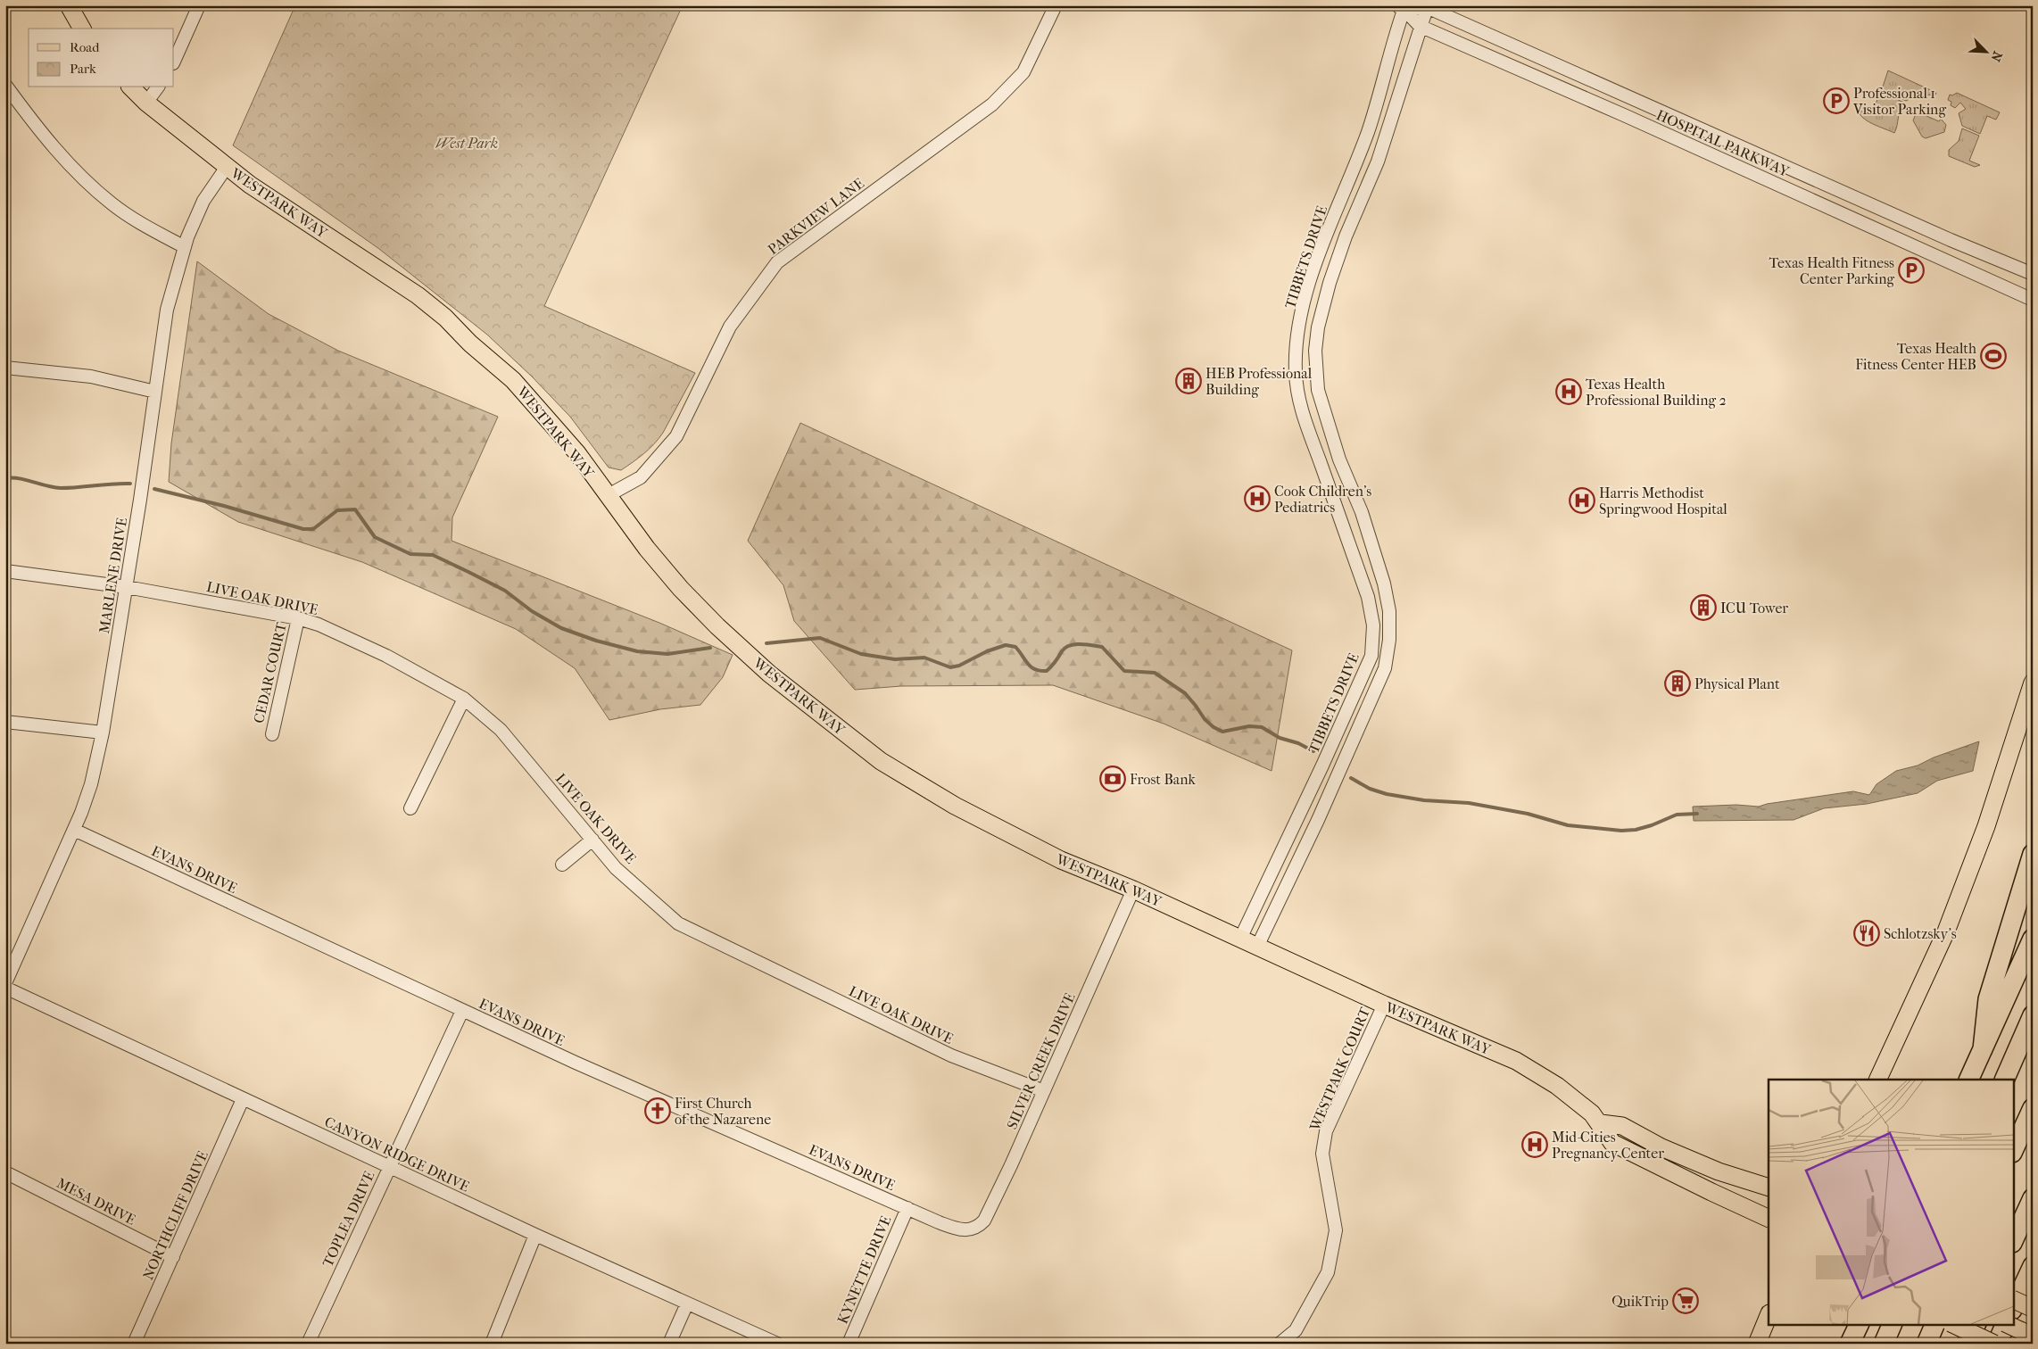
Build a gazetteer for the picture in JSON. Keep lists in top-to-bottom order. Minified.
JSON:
{"streets":{"main road":["WESTPARK WAY"],"street":["HOSPITAL PARKWAY","PARKVIEW LANE","TIBBETS DRIVE","MARLENE DRIVE","LIVE OAK DRIVE","CEDAR COURT","EVANS DRIVE","SILVER CREEK DRIVE","WESTPARK COURT","CANYON RIDGE DRIVE","MESA DRIVE","NORTHCLIFF DRIVE","TOPLEA DRIVE","KYNETTE DRIVE"]},"crossings":[["HOSPITAL PARKWAY","TIBBETS DRIVE"],["WESTPARK WAY","PARKVIEW LANE"],["WESTPARK WAY","TIBBETS DRIVE"],["WESTPARK WAY","MARLENE DRIVE"],["WESTPARK WAY","SILVER CREEK DRIVE"],["WESTPARK WAY","WESTPARK COURT"],["MARLENE DRIVE","LIVE OAK DRIVE"],["MARLENE DRIVE","EVANS DRIVE"],["LIVE OAK DRIVE","CEDAR COURT"],["LIVE OAK DRIVE","SILVER CREEK DRIVE"],["EVANS DRIVE","SILVER CREEK DRIVE"],["EVANS DRIVE","TOPLEA DRIVE"],["EVANS DRIVE","KYNETTE DRIVE"],["CANYON RIDGE DRIVE","NORTHCLIFF DRIVE"],["CANYON RIDGE DRIVE","TOPLEA DRIVE"],["MESA DRIVE","NORTHCLIFF DRIVE"]],"parks":["West Park"],"places":{"parking":["Professional 1 Visitor Parking","Texas Health Fitness Center Parking"],"sports":["Texas Health Fitness Center HEB"],"building":["HEB Professional Building","ICU Tower","Physical Plant"],"hospital":["Texas Health Professional Building 2","Cook Children's Pediatrics","Harris Methodist Springwood Hospital","Mid-Cities Pregnancy Center"],"bank":["Frost Bank"],"restaurant":["Schlotzsky's"],"church":["First Church of the Nazarene"],"supermarket":["QuikTrip"]},"legend":["Road","Park"],"north":"bottom right"}
